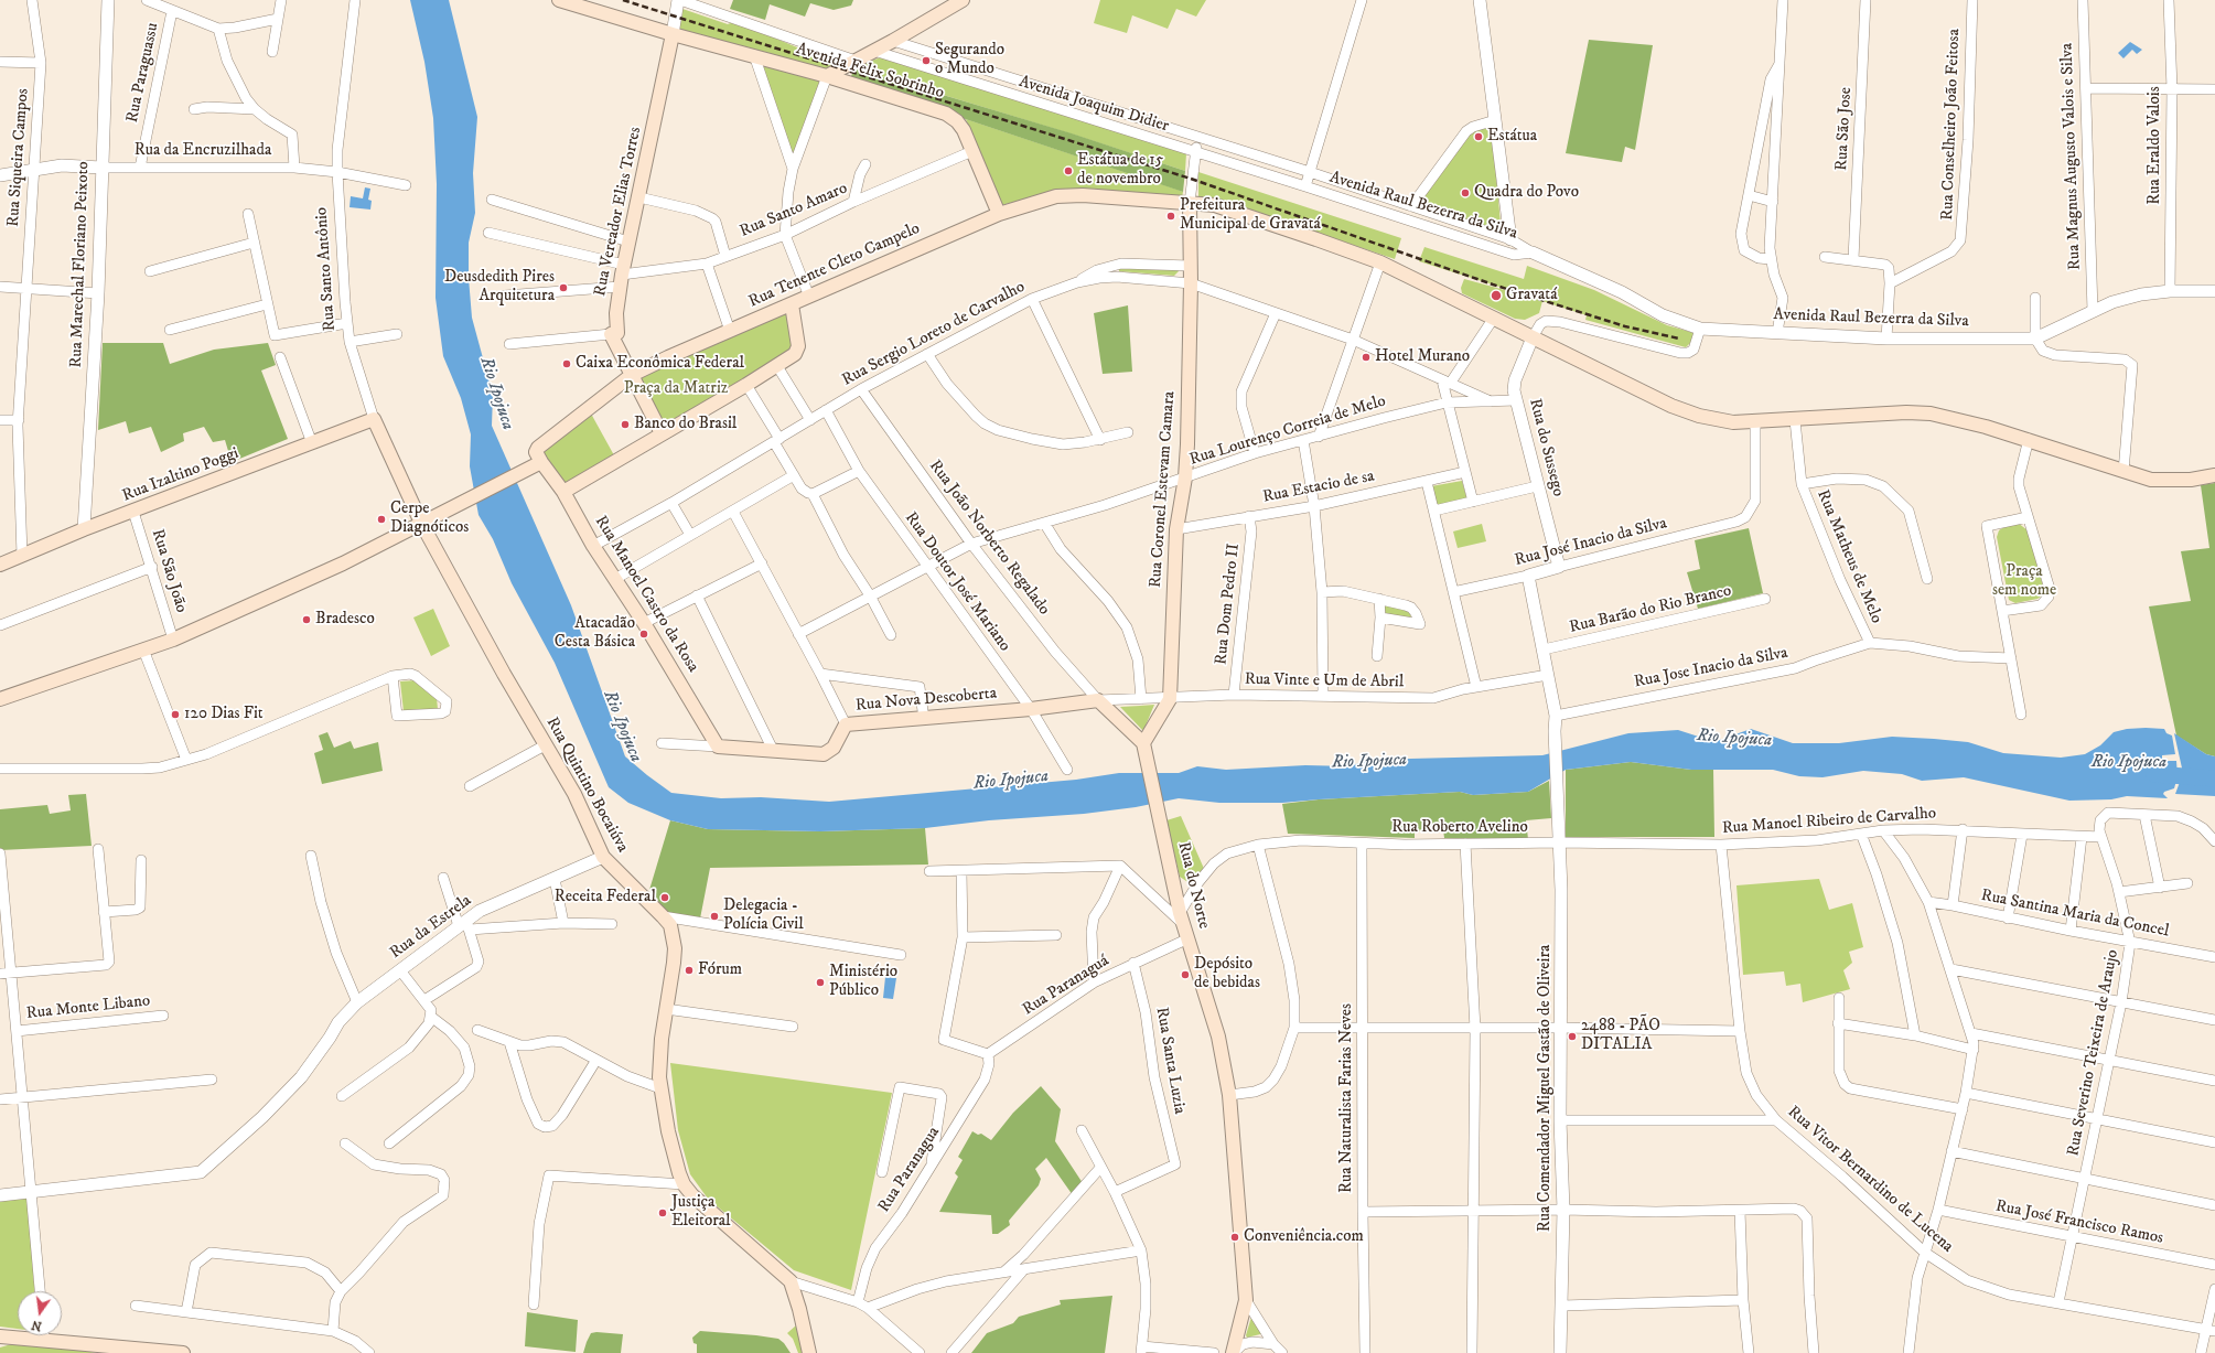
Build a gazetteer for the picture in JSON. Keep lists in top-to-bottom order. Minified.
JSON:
{"streets":{"main road":["Avenida Felix Sobrinho","Rua Vereador Elias Torres","Rua Tenente Cleto Campelo","Rua Santo Antônio","Rua Izaltino Poggi","Rua Coronel Estevam Camara","Rua Manoel Castro da Rosa","Rua Nova Descoberta","Rua Quintino Bocaiúva","Rua do Norte"],"street":["Rua Paraguassu","Avenida Joaquim Didier","Rua Conselheiro João Feitosa","Rua São Jose","Rua Eraldo Valois","Rua da Encruzilhada","Rua Magnus Augusto Valois e Silva","Rua Siqueira Campos","Avenida Raul Bezerra da Silva","Rua Santo Amaro","Rua Marechal Floriano Peixoto","Rua Sergio Loreto de Carvalho","Rua Lourenço Correia de Melo","Rua do Sussego","Rua Estacio de sa","Rua João Norberto Regalado","Rua José Inacio da Silva","Rua Matheus de Melo","Rua São João","Rua Doutor José Mariano","Rua Dom Pedro II","Rua Barão do Rio Branco","Rua Jose Inacio da Silva","Rua Vinte e Um de Abril","Rua Manoel Ribeiro de Carvalho","Rua Roberto Avelino","Rua Santina Maria da Concel","Rua da Estrela","Rua Paranaguá","Rua Monte Libano","Rua Severino Teixeira de Araujo","Rua Santa Luzia","Rua Comendador Miguel Gastão de Oliveira","Rua Naturalista Farias Neves","Rua Paranagua","Rua Vitor Bernardino de Lucena","Rua José Francisco Ramos"]},"crossings":[["Avenida Felix Sobrinho","Rua Santo Amaro"],["Avenida Felix Sobrinho","Rua Vereador Elias Torres"],["Avenida Felix Sobrinho","Rua Tenente Cleto Campelo"],["Rua Paraguassu","Rua da Encruzilhada"],["Avenida Joaquim Didier","Avenida Raul Bezerra da Silva"],["Rua Eraldo Valois","Avenida Raul Bezerra da Silva"],["Rua da Encruzilhada","Rua Siqueira Campos"],["Rua da Encruzilhada","Rua Marechal Floriano Peixoto"],["Rua da Encruzilhada","Rua Santo Antônio"],["Rua Magnus Augusto Valois e Silva","Avenida Raul Bezerra da Silva"],["Rua Siqueira Campos","Rua Izaltino Poggi"],["Rua Santo Amaro","Rua Vereador Elias Torres"],["Rua Marechal Floriano Peixoto","Rua Izaltino Poggi"],["Rua Tenente Cleto Campelo","Rua do Sussego"],["Rua Tenente Cleto Campelo","Rua Coronel Estevam Camara"],["Rua Tenente Cleto Campelo","Rua José Inacio da Silva"],["Rua Tenente Cleto Campelo","Rua Matheus de Melo"],["Rua Tenente Cleto Campelo","Rua Manoel Castro da Rosa"],["Rua Santo Antônio","Rua Izaltino Poggi"],["Rua Santo Antônio","Rua Quintino Bocaiúva"],["Rua Sergio Loreto de Carvalho","Rua Lourenço Correia de Melo"],["Rua Sergio Loreto de Carvalho","Rua Coronel Estevam Camara"],["Rua Sergio Loreto de Carvalho","Rua João Norberto Regalado"],["Rua Sergio Loreto de Carvalho","Rua Doutor José Mariano"],["Rua Sergio Loreto de Carvalho","Rua Manoel Castro da Rosa"],["Rua Lourenço Correia de Melo","Rua do Sussego"],["Rua Lourenço Correia de Melo","Rua Coronel Estevam Camara"],["Rua Lourenço Correia de Melo","Rua João Norberto Regalado"],["Rua Lourenço Correia de Melo","Rua Doutor José Mariano"],["Rua do Sussego","Rua José Inacio da Silva"],["Rua Izaltino Poggi","Rua São João"],["Rua Estacio de sa","Rua Coronel Estevam Camara"],["Rua Estacio de sa","Rua Dom Pedro II"],["Rua Coronel Estevam Camara","Rua Vinte e Um de Abril"],["Rua Coronel Estevam Camara","Rua do Norte"],["Rua João Norberto Regalado","Rua Vinte e Um de Abril"],["Rua João Norberto Regalado","Rua Nova Descoberta"],["Rua José Inacio da Silva","Rua Comendador Miguel Gastão de Oliveira"],["Rua Matheus de Melo","Rua Jose Inacio da Silva"],["Rua Doutor José Mariano","Rua Nova Descoberta"],["Rua Manoel Castro da Rosa","Rua Nova Descoberta"],["Rua Dom Pedro II","Rua Vinte e Um de Abril"],["Rua Barão do Rio Branco","Rua Comendador Miguel Gastão de Oliveira"],["Rua Jose Inacio da Silva","Rua Comendador Miguel Gastão de Oliveira"],["Rua Vinte e Um de Abril","Rua Nova Descoberta"],["Rua Vinte e Um de Abril","Rua Comendador Miguel Gastão de Oliveira"],["Rua Quintino Bocaiúva","Rua da Estrela"],["Rua Manoel Ribeiro de Carvalho","Rua Roberto Avelino"],["Rua Manoel Ribeiro de Carvalho","Rua Severino Teixeira de Araujo"],["Rua Manoel Ribeiro de Carvalho","Rua Comendador Miguel Gastão de Oliveira"],["Rua Manoel Ribeiro de Carvalho","Rua Vitor Bernardino de Lucena"],["Rua Roberto Avelino","Rua do Norte"],["Rua Roberto Avelino","Rua Comendador Miguel Gastão de Oliveira"],["Rua Roberto Avelino","Rua Naturalista Farias Neves"],["Rua do Norte","Rua Paranaguá"],["Rua Santina Maria da Concel","Rua Severino Teixeira de Araujo"],["Rua Paranaguá","Rua Santa Luzia"],["Rua Paranaguá","Rua Paranagua"],["Rua Severino Teixeira de Araujo","Rua Vitor Bernardino de Lucena"],["Rua Severino Teixeira de Araujo","Rua José Francisco Ramos"]],"water":["Rio Ipojuca"],"parks":["Praça da Matriz","Praça sem nome"],"places":["Segurando o Mundo","Estátua","Estátua de 15 de novembro","Quadra do Povo","Prefeitura Municipal de Gravatá","Deusdedith Pires Arquitetura","Gravatá","Hotel Murano","Caixa Econômica Federal","Banco do Brasil","Cerpe Diagnóticos","Bradesco","Atacadão Cesta Básica","120 Dias Fit","Receita Federal","Delegacia - Polícia Civil","Fórum","Depósito de bebidas","Ministério Público","2488 - PÃO DITALIA","Justiça Eleitoral","Conveniência.com"],"north":"bottom"}
